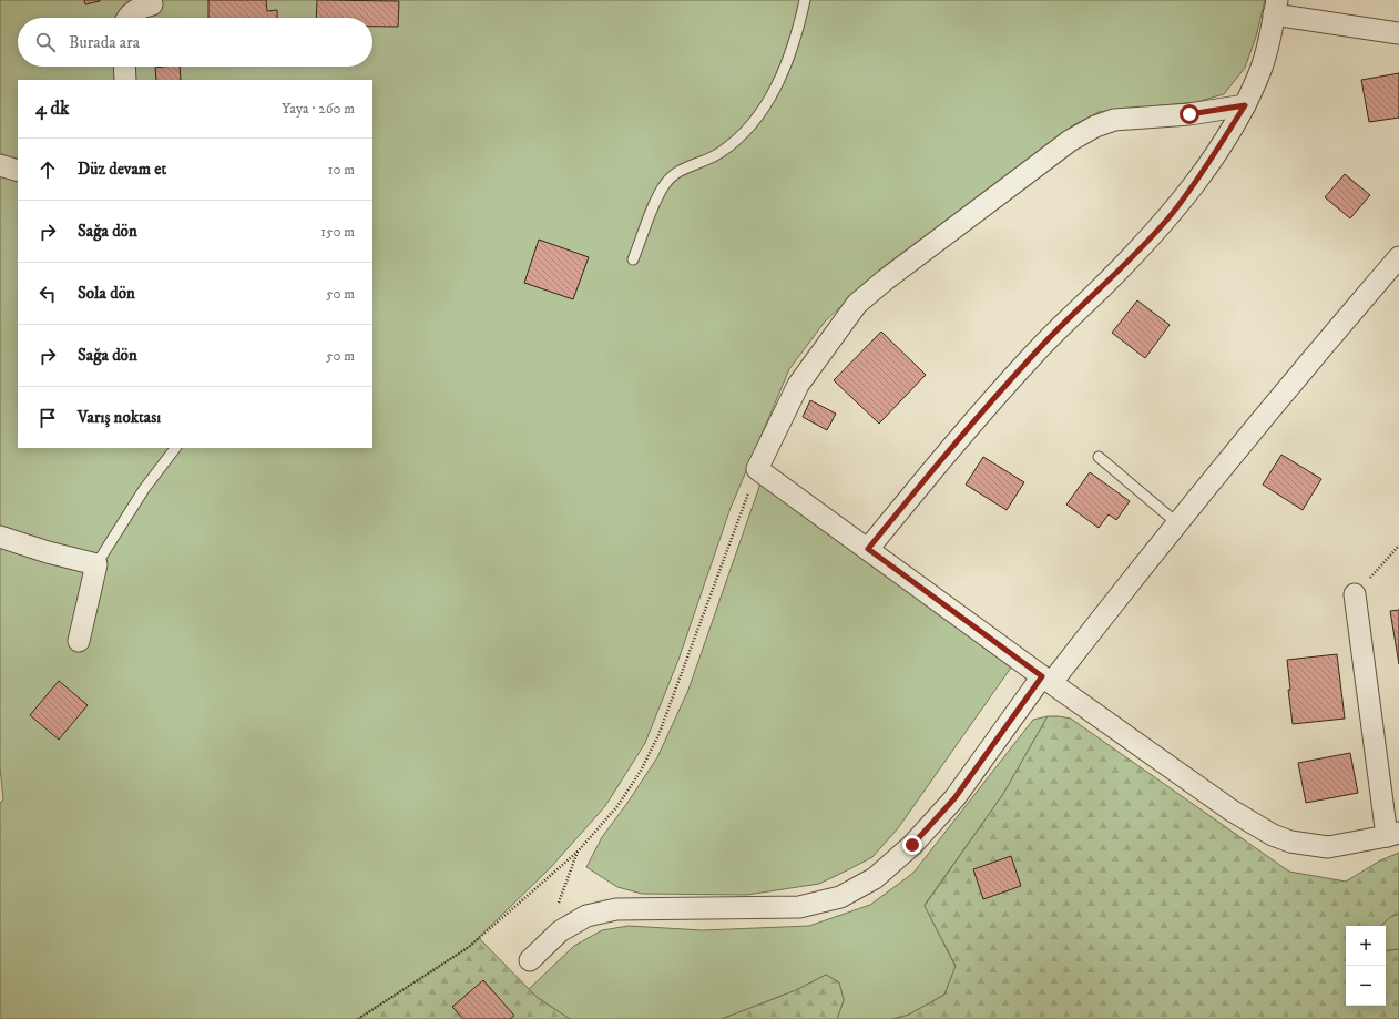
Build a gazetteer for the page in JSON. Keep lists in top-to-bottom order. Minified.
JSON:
{"page":{"search":"Burada ara","heading":["4 dk","Yaya · 260 m"],"list":[["Düz devam et","10 m"],["Sağa dön","150 m"],["Sola dön","50 m"],["Sağa dön","50 m"],"Varış noktası"],"map_buttons":["+","−"]}}
